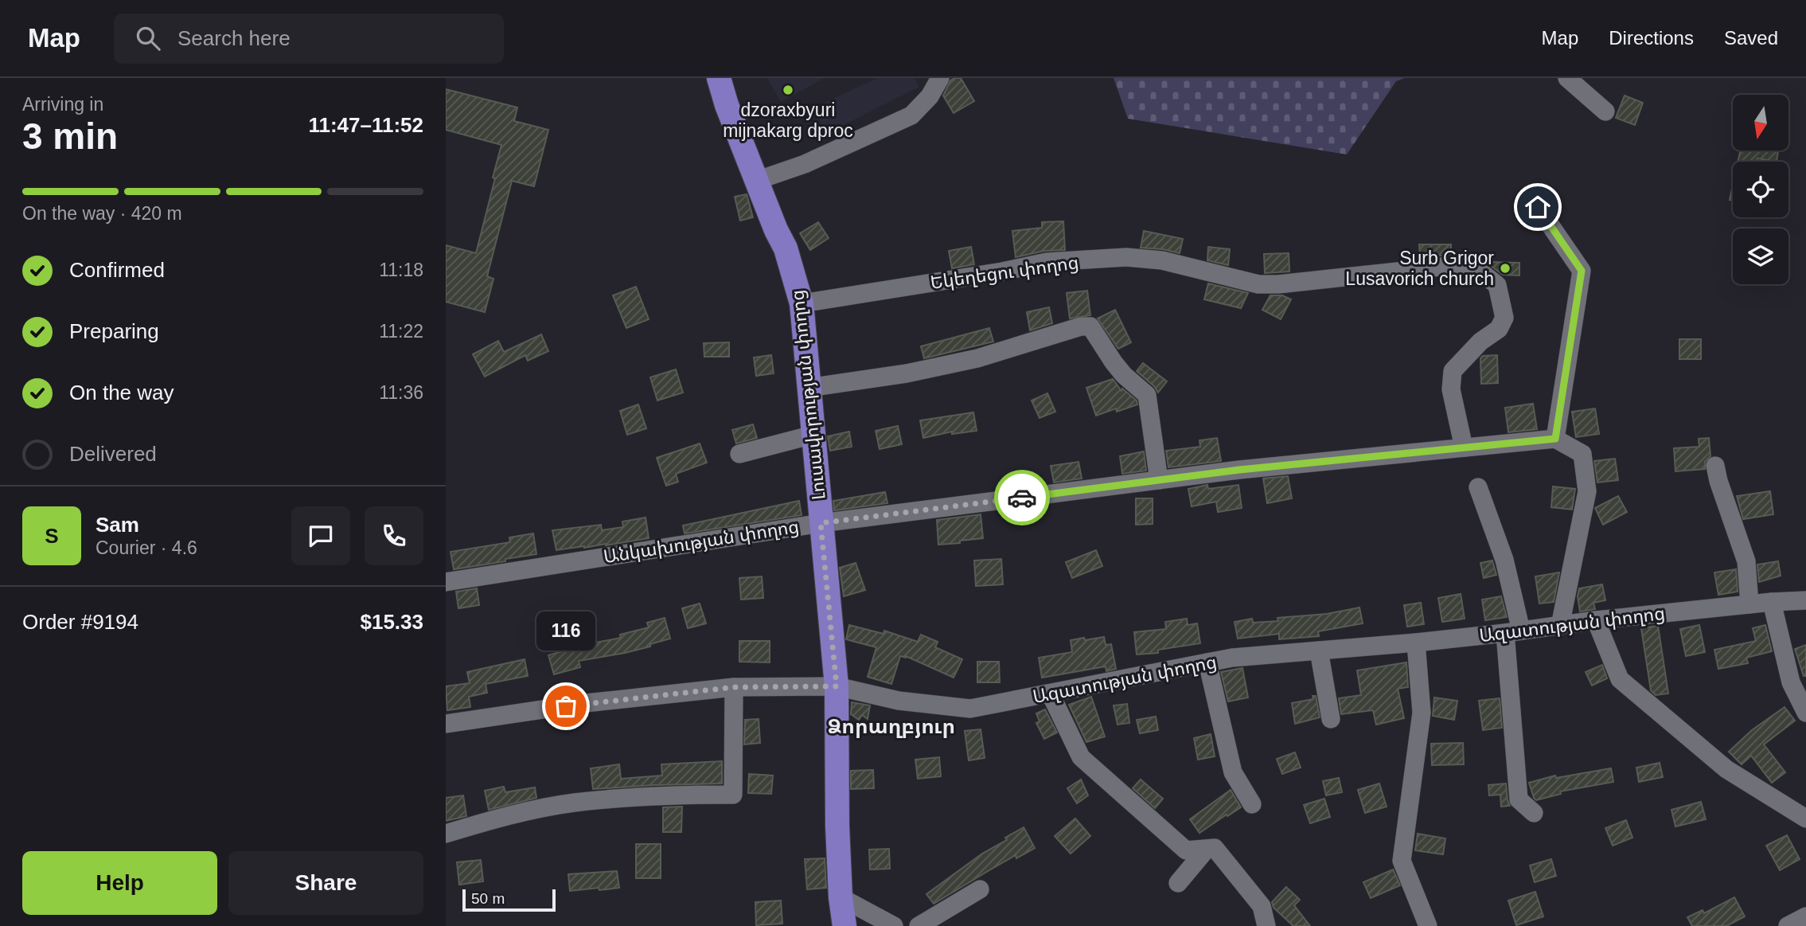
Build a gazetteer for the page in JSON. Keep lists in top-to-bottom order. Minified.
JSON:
{"streets":{"main road":["Լուսավորության փողոց"],"street":["Եկեղեցու փողոց","Անկախության փողոց","Ազատության փողոց"]},"crossings":[["Եկեղեցու փողոց","Լուսավորության փողոց"],["Եկեղեցու փողոց","Անկախության փողոց"],["Լուսավորության փողոց","Անկախության փողոց"],["Լուսավորության փողոց","Ազատության փողոց"]],"districts":["Ձորաղբյուր"],"places":["dzoraxbyuri mijnakarg dproc","Surb Grigor Lusavorich church","116"],"scale_bar":"50 m","north":"bottom","page":{"header":"Map","search":"Search here","nav":["Map","Directions","Saved"],"heading":["3 min","Arriving in","11:47–11:52"],"panel":["Sam","Courier · 4.6","Order #9194","$15.33"],"bar":"On the way · 420 m","list":[["Confirmed","11:18"],["Preparing","11:22"],["On the way","11:36"],"Delivered"],"round":"S","bubble":"116","buttons":["Help","Share"],"scale":"50 m"}}
